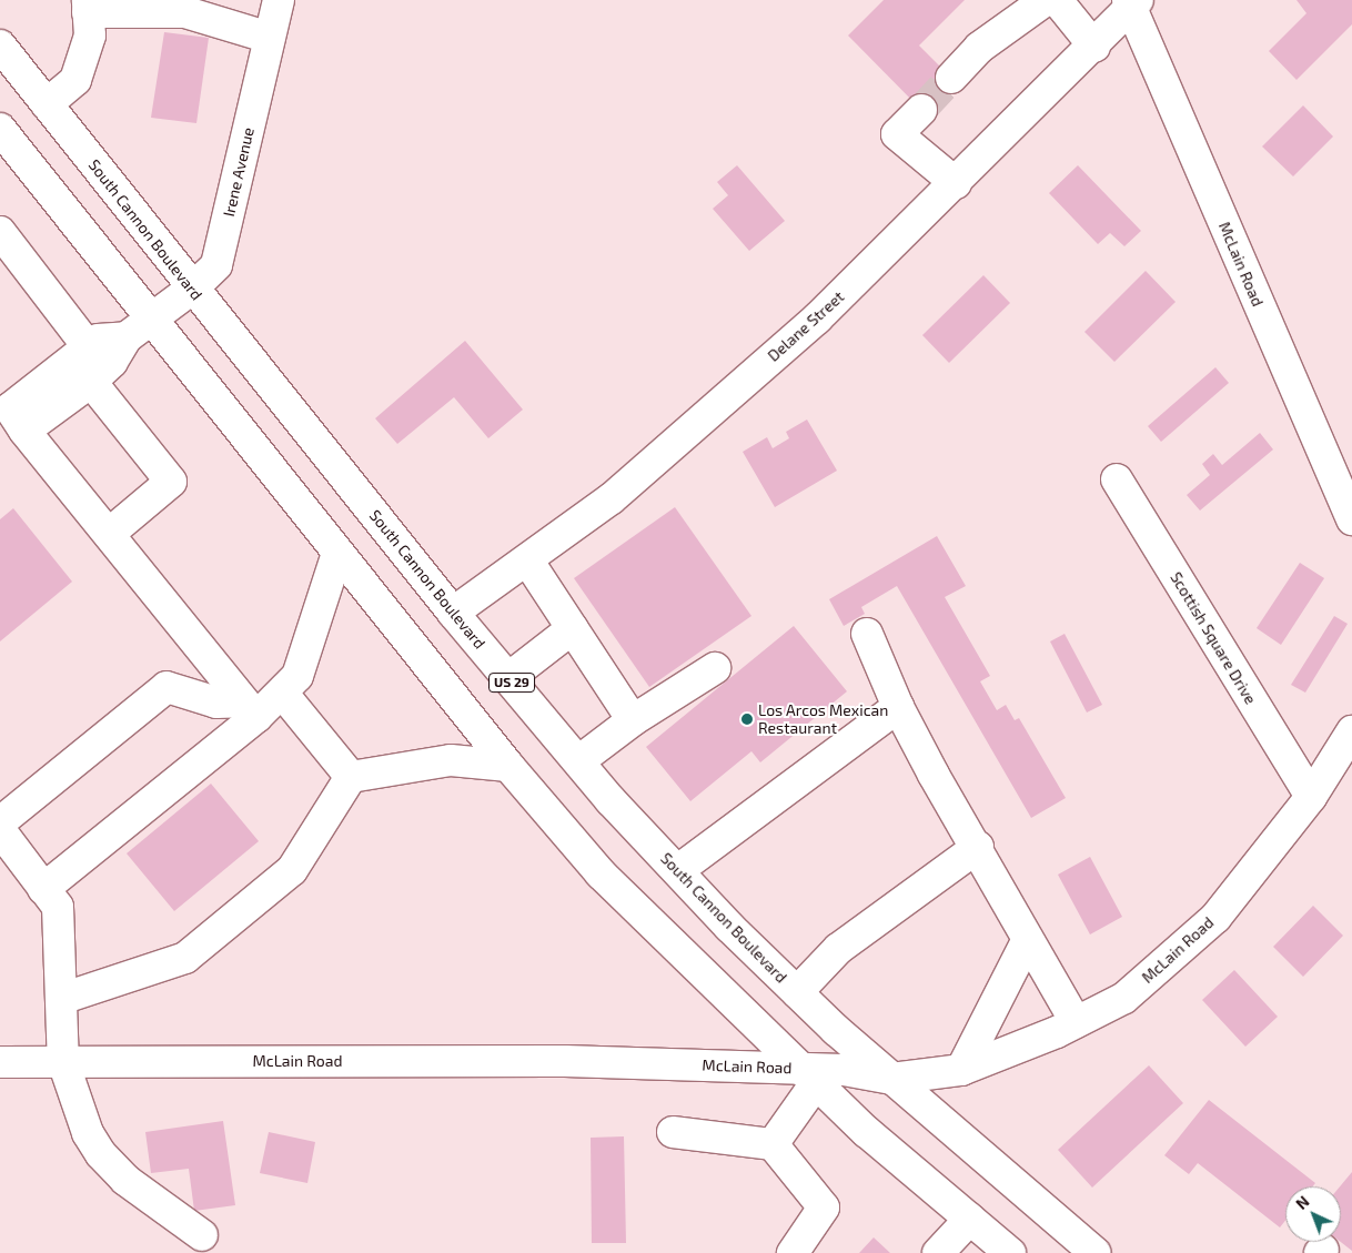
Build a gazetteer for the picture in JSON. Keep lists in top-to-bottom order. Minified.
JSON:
{"streets":{"street":["Irene Avenue","South Cannon Boulevard","McLain Road","Delane Street","Scottish Square Drive","US 29"]},"crossings":[["Irene Avenue","South Cannon Boulevard"],["South Cannon Boulevard","McLain Road"],["South Cannon Boulevard","Delane Street"],["McLain Road","Delane Street"],["McLain Road","Scottish Square Drive"]],"places":["Los Arcos Mexican Restaurant"],"north":"top left"}
